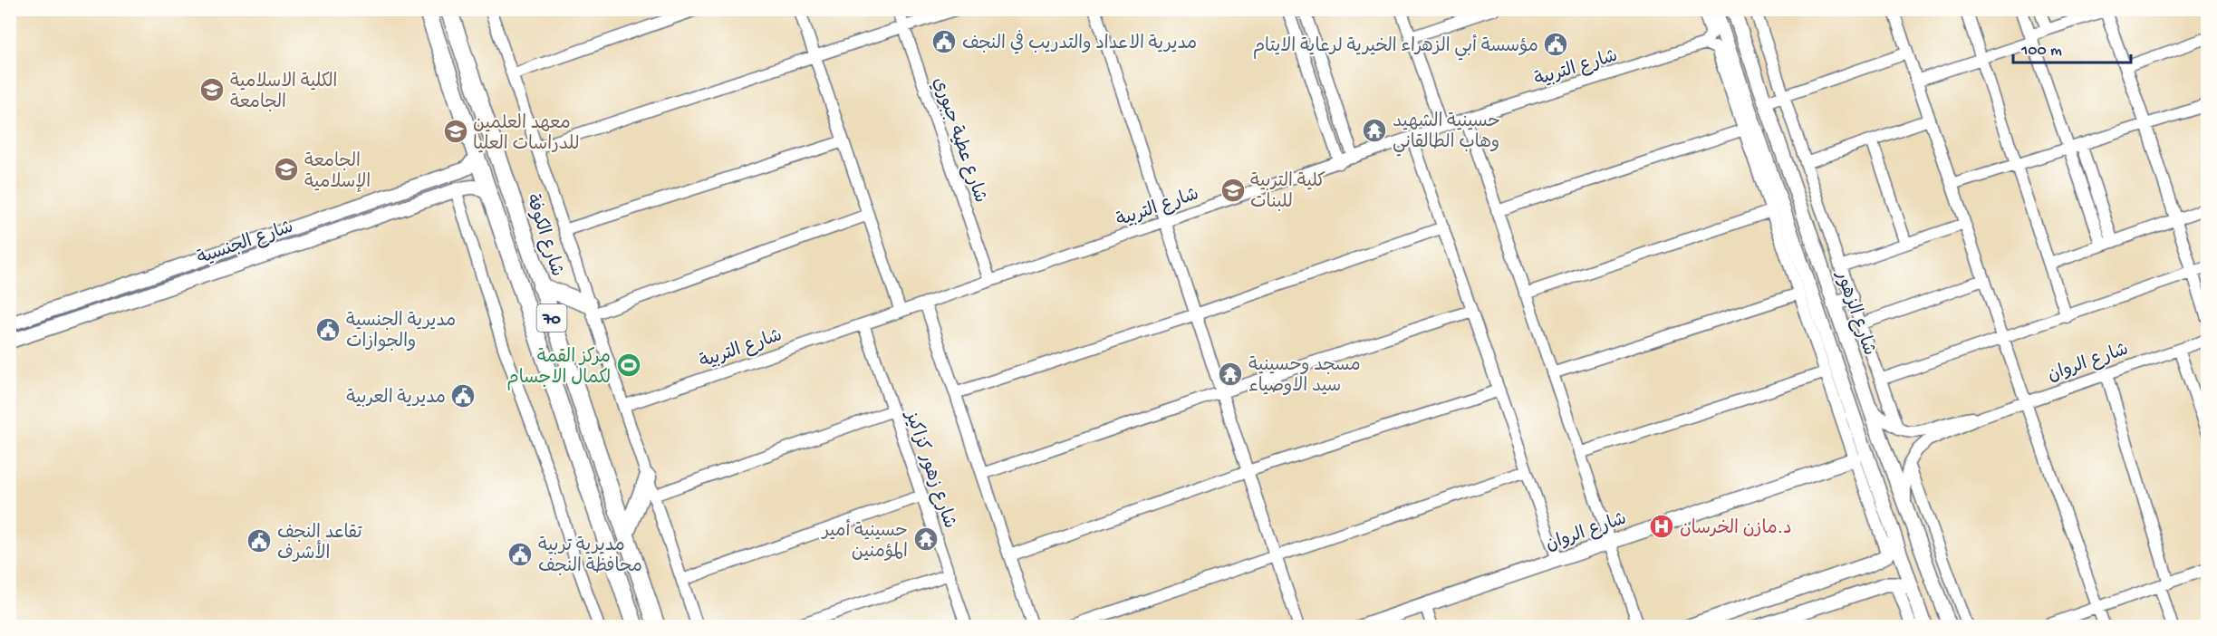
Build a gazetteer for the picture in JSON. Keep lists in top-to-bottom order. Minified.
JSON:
{"streets":{"highway":["شارع الكوفة","70"],"main road":["شارع الجنسية","شارع الزهور","شارع الروان"],"street":["شارع التربية","شارع عطية جبوري","شارع زهور كزاكيز"]},"crossings":[["شارع التربية","شارع عطية جبوري"],["شارع التربية","شارع زهور كزاكيز"],["شارع الجنسية","70"]],"places":{"public building":["مديرية الاعداد والتدريب في النجف","مؤسسة أبي الزهراء الخيرية لرعاية الايتام","مديرية الجنسية والجوازات","مديرية العربية","تقاعد النجف الأشرف","مديرية تربية محافظة النجف"],"school or university":["الكلية الاسلامية الجامعة","معهد العلمين للدراسات العليا","الجامعة الإسلامية","كلية التربية للبنات"],"temple":["حسينية الشهيد وهاب الطالقاني","مسجد وحسينية سيد الاوصياء","حسينية أمير المؤمنين"],"sports":["مركز القمة لكمال الاجسام"],"hospital":["د.مازن الخرسان"]},"scale_bar":"100 m"}
